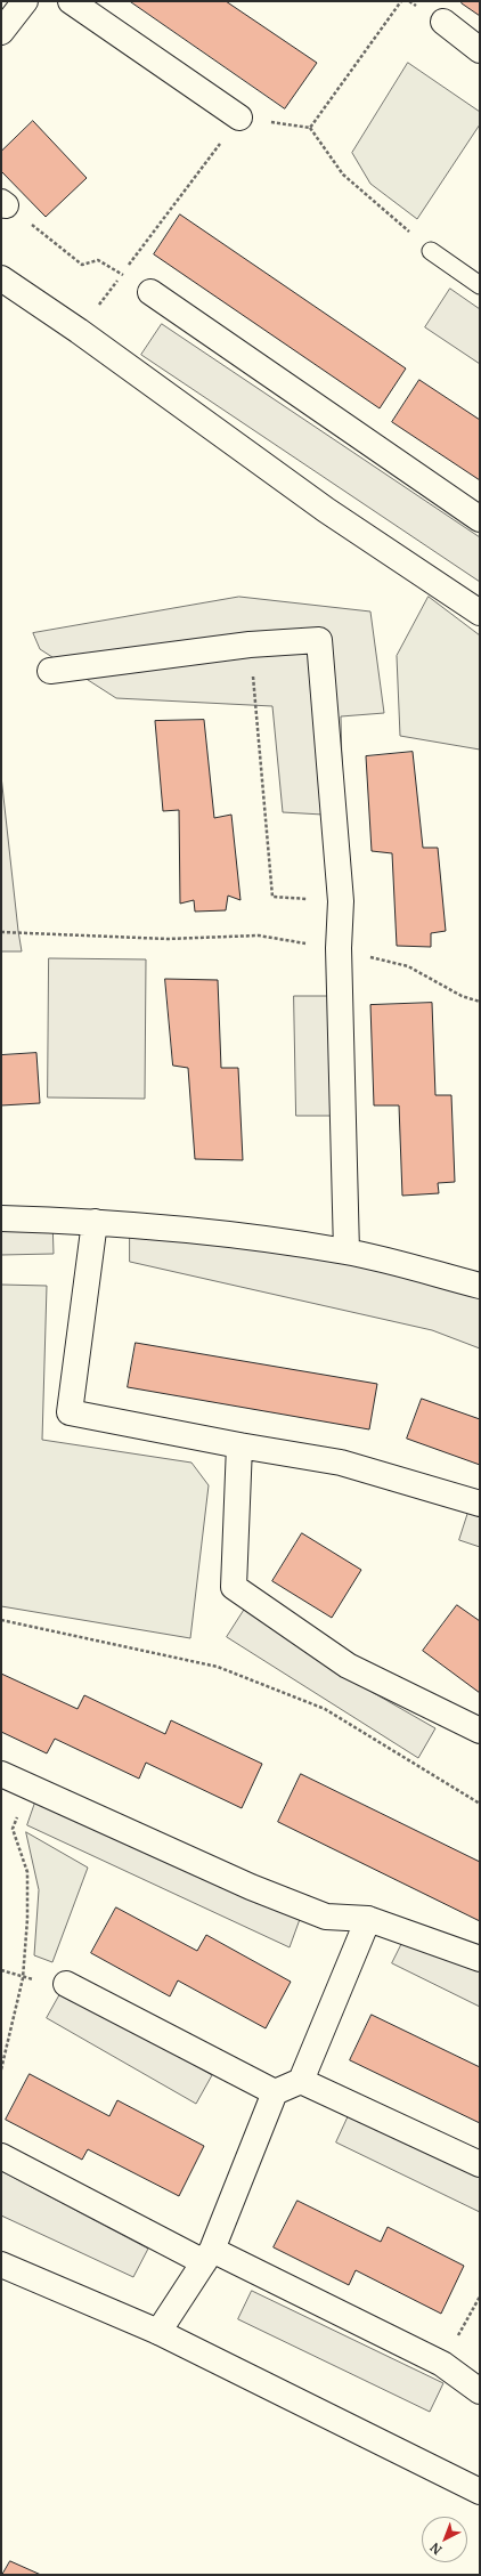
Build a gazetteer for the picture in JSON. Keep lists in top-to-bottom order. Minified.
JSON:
{"north":"bottom left"}
